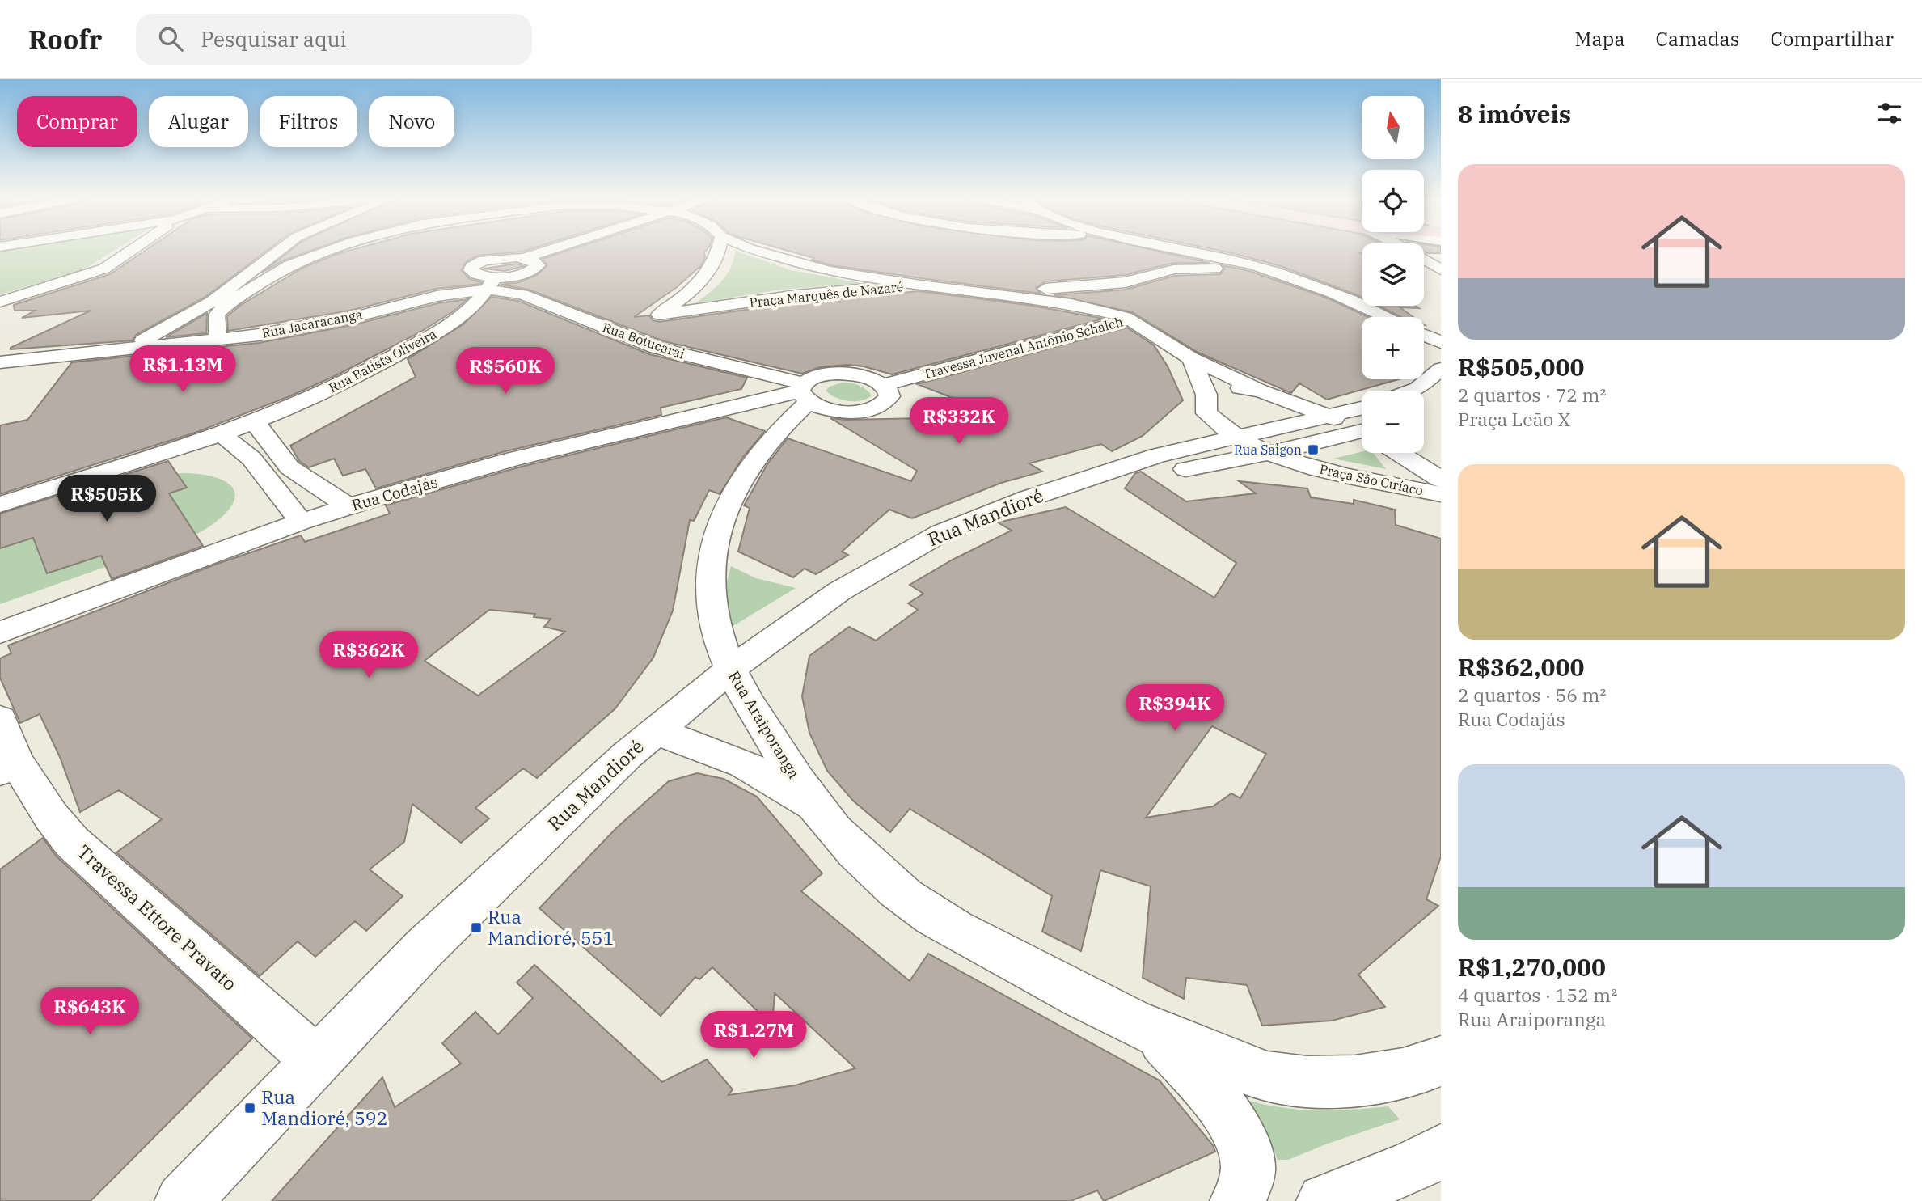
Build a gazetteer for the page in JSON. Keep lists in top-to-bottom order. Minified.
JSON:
{"streets":{"street":["Praça Marquês de Nazaré","Rua Jacaracanga","Rua Botucarai","Travessa Juvenal Antônio Schalch","Rua Batista Oliveira","Praça São Ciríaco","Rua Codajás","Rua Mandioré","Rua Araiporanga","Travessa Ettore Pravato"]},"crossings":[["Praça Marquês de Nazaré","Rua Botucarai"],["Rua Jacaracanga","Rua Botucarai"],["Rua Jacaracanga","Rua Batista Oliveira"],["Rua Botucarai","Travessa Juvenal Antônio Schalch"],["Rua Botucarai","Rua Batista Oliveira"],["Rua Botucarai","Rua Codajás"],["Rua Botucarai","Rua Araiporanga"],["Travessa Juvenal Antônio Schalch","Rua Codajás"],["Praça São Ciríaco","Rua Mandioré"],["Rua Codajás","Rua Araiporanga"],["Rua Mandioré","Rua Araiporanga"],["Rua Mandioré","Travessa Ettore Pravato"]],"places":{"transit":["Rua Saigon","Rua Mandioré, 551","Rua Mandioré, 592"]},"north":"top","page":{"header":"Roofr","search":"Pesquisar aqui","nav":["Mapa","Camadas","Compartilhar"],"heading":"8 imóveis","map_buttons":["+","−"],"chip":["Comprar","Alugar","Filtros","Novo"],"list":[{"name":"R$505,000","note":"2 quartos · 72 m² · Praça Leão X"},{"name":"R$362,000","note":"2 quartos · 56 m² · Rua Codajás"},{"name":"R$1,270,000","note":"4 quartos · 152 m² · Rua Araiporanga"}],"price":["R$1.13M","R$560K","R$332K","R$505K","R$362K","R$394K","R$643K","R$1.27M"]}}
